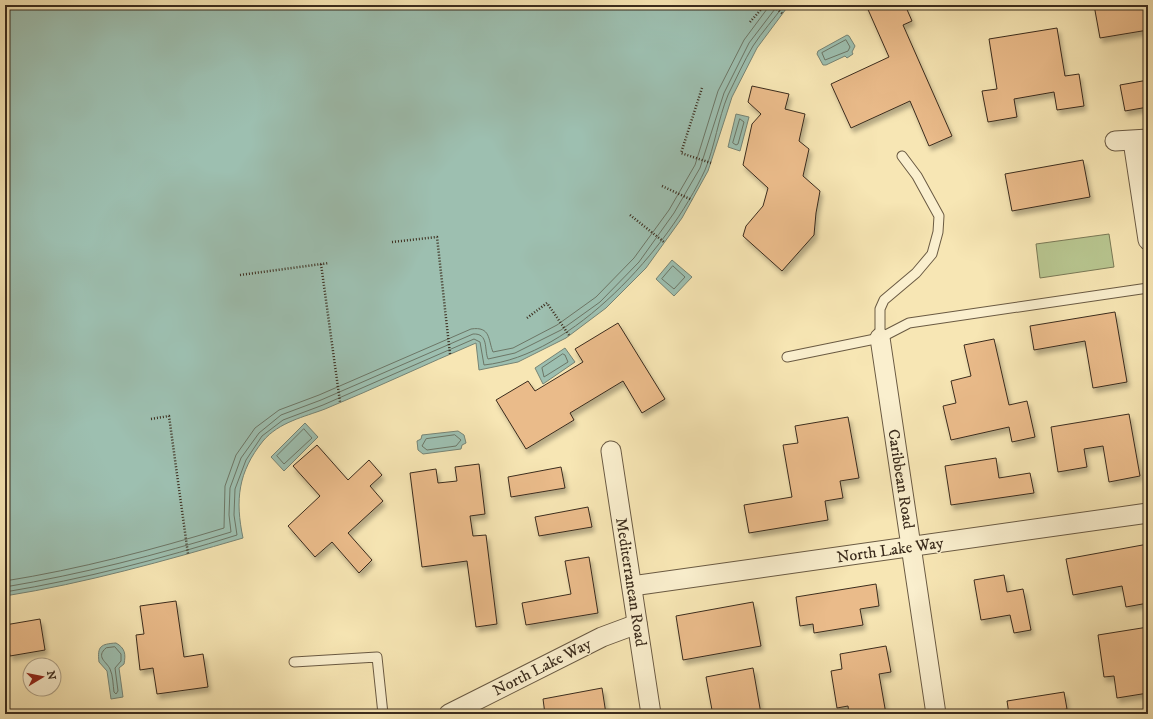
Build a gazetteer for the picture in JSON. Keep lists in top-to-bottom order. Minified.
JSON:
{"streets":{"street":["Caribbean Road","North Lake Way","Mediterranean Road"]},"crossings":[["Caribbean Road","North Lake Way"],["North Lake Way","Mediterranean Road"]],"north":"right"}
